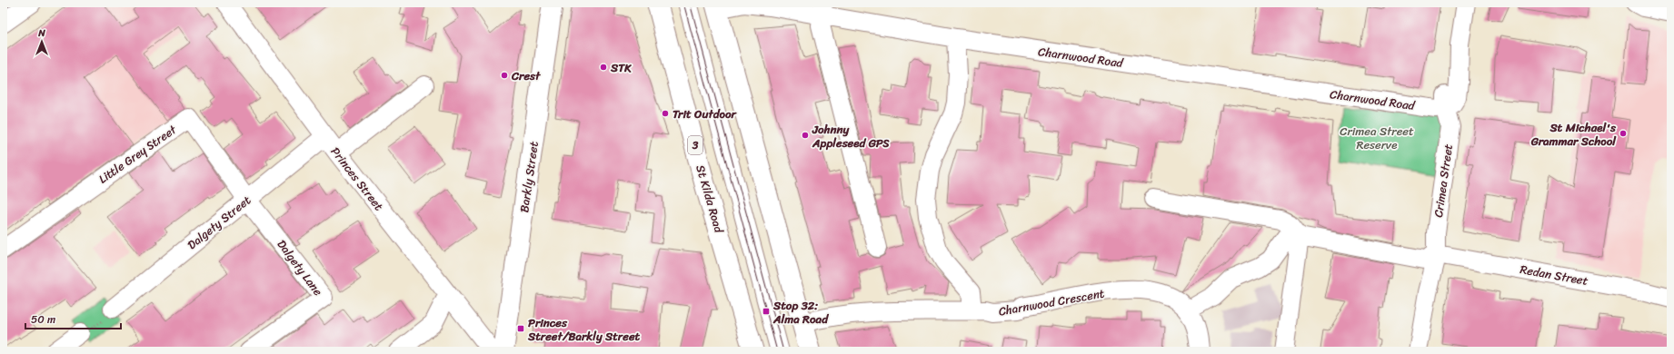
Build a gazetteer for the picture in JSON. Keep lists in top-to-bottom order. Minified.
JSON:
{"streets":{"main road":["3","Barkly Street","St Kilda Road"],"street":["Charnwood Road","Little Grey Street","Princes Street","Crimea Street","Dalgety Street","Dalgety Lane","Redan Street","Charnwood Crescent"]},"crossings":[["Charnwood Road","Crimea Street"],["Little Grey Street","Dalgety Street"],["Little Grey Street","Dalgety Lane"],["Princes Street","Dalgety Street"],["Crimea Street","Redan Street"],["Dalgety Street","Dalgety Lane"]],"parks":["Crimea Street Reserve"],"places":{"other":["STK","Crest","Trit Outdoor","St Michael's Grammar School","Johnny Appleseed GPS"],"transit":["Stop 32: Alma Road","Princes Street/Barkly Street"]},"scale_bar":"50 m","north":"top"}
